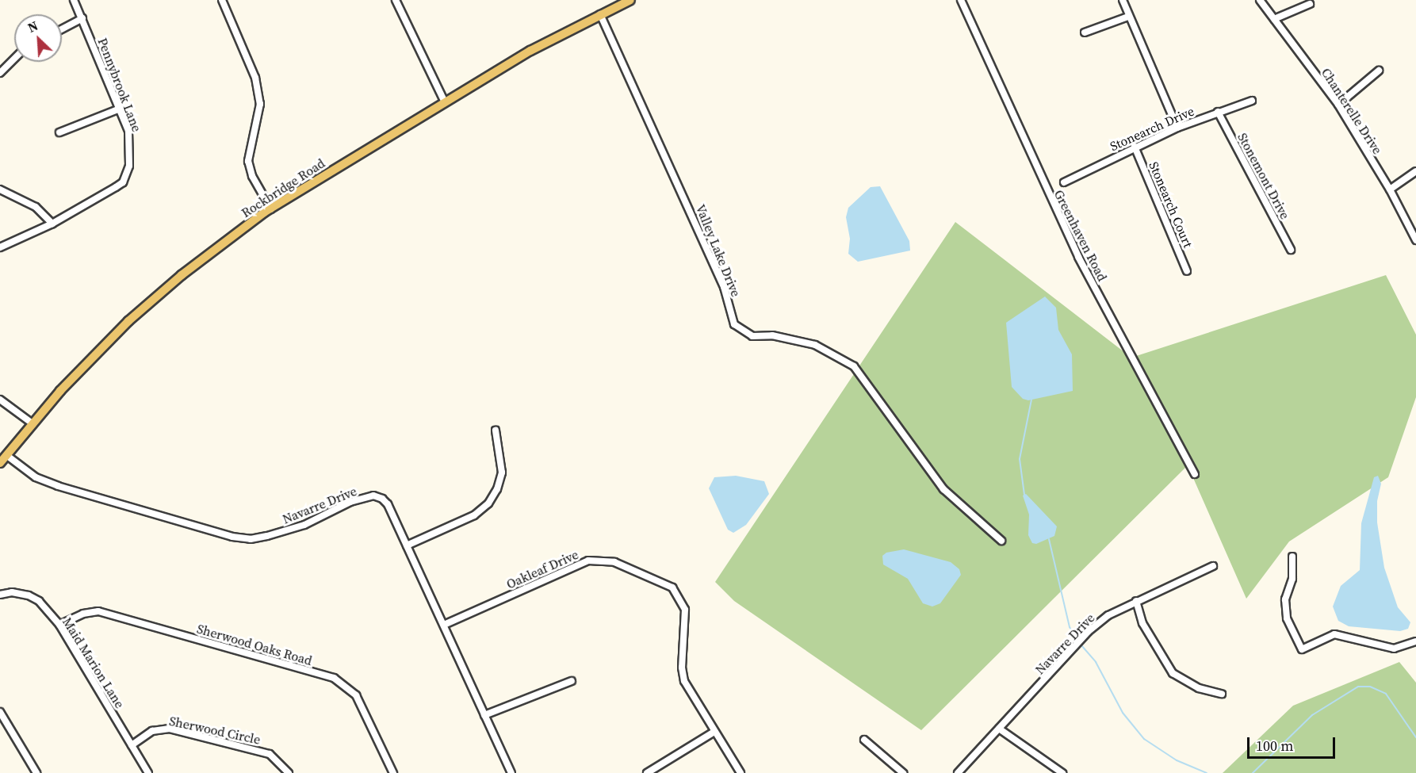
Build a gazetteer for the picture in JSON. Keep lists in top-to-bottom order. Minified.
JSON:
{"streets":{"main road":["Rockbridge Road"],"street":["Pennybrook Lane","Chanterelle Drive","Stonearch Drive","Stonemont Drive","Stonearch Court","Greenhaven Road","Valley Lake Drive","Navarre Drive","Oakleaf Drive","Sherwood Oaks Road","Maid Marion Lane","Sherwood Circle"]},"crossings":[["Stonearch Drive","Stonemont Drive"],["Stonearch Drive","Stonearch Court"],["Rockbridge Road","Valley Lake Drive"],["Rockbridge Road","Navarre Drive"],["Navarre Drive","Oakleaf Drive"],["Sherwood Oaks Road","Maid Marion Lane"],["Maid Marion Lane","Sherwood Circle"]],"scale_bar":"100 m","north":"top left"}
